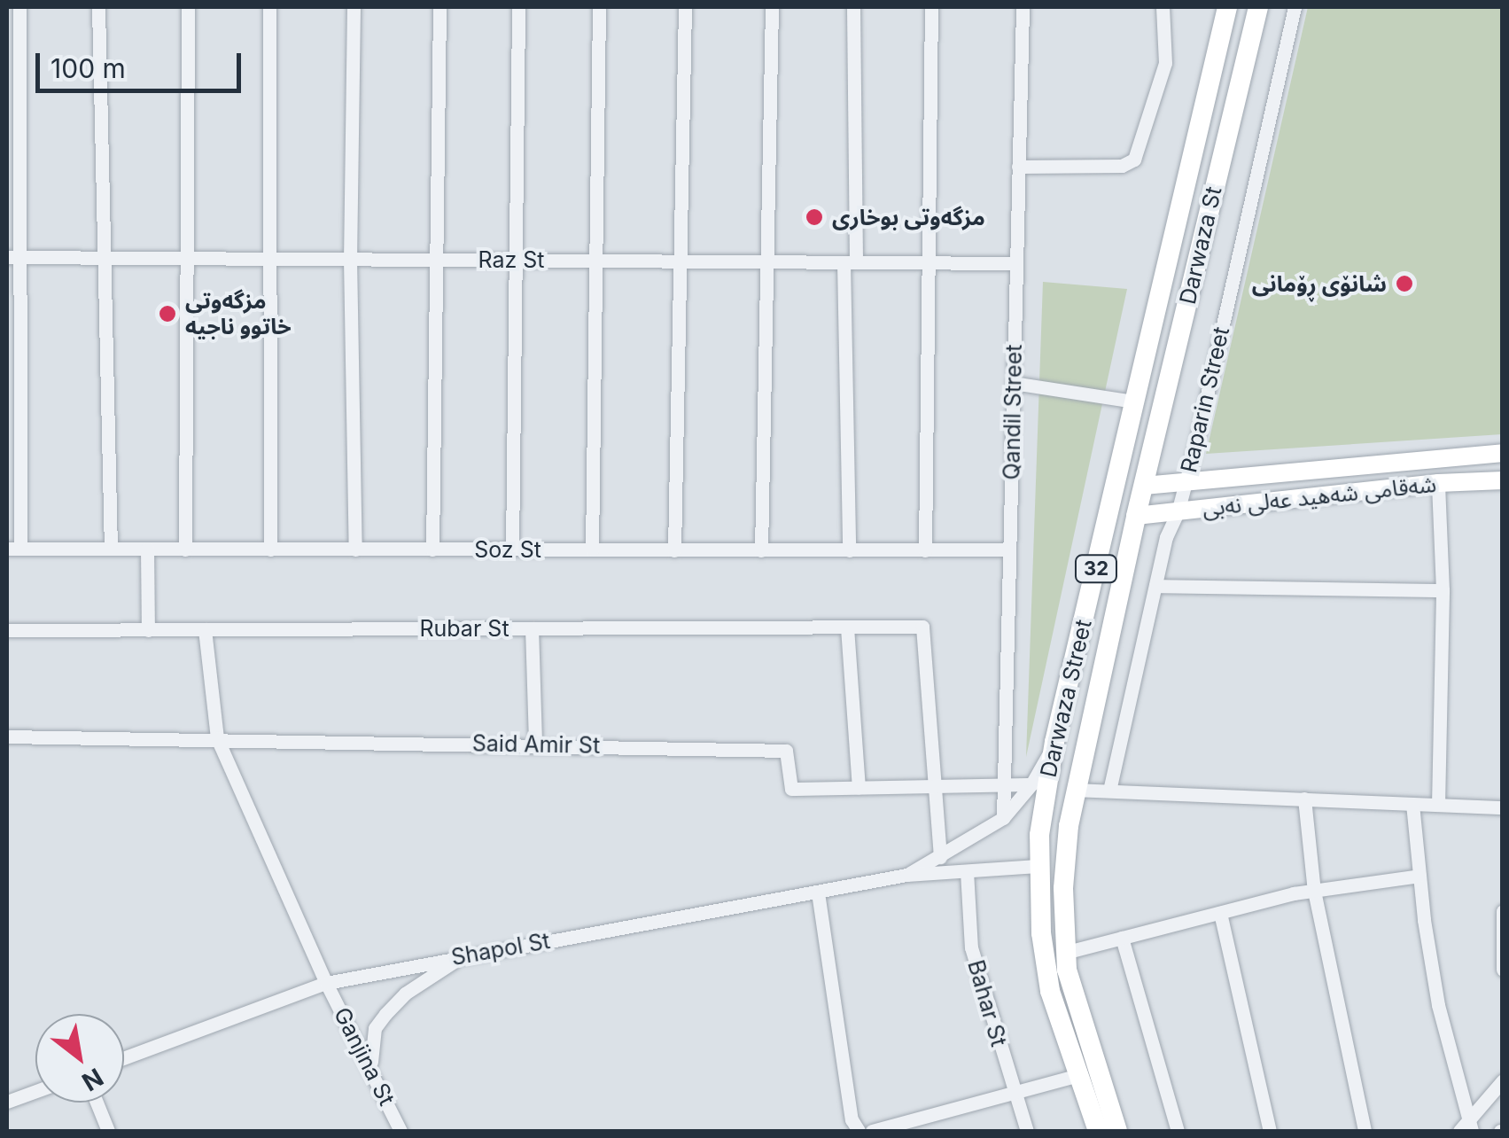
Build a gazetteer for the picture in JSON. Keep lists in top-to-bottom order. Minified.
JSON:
{"streets":{"highway":["Darwaza St","32","Darwaza Street"],"main road":["شەقامی شەهید عەلی نەبی"],"street":["Raz St","Raparin Street","Qandil Street","Soz St","Rubar St","Said Amir St","Shapol St","Bahar St","Ganjina St"]},"crossings":[["Darwaza St","شەقامی شەهید عەلی نەبی"],["Darwaza St","32"],["Raz St","Qandil Street"],["Raparin Street","شەقامی شەهید عەلی نەبی"],["Qandil Street","Soz St"],["Qandil Street","Said Amir St"],["شەقامی شەهید عەلی نەبی","32"],["Rubar St","Said Amir St"],["Rubar St","Ganjina St"],["Said Amir St","Ganjina St"],["Shapol St","Ganjina St"]],"places":["مزگەوتی بوخاری","شانۆی ڕۆمانی","مزگەوتی خاتوو ناجیە"],"scale_bar":"100 m","north":"bottom right"}
